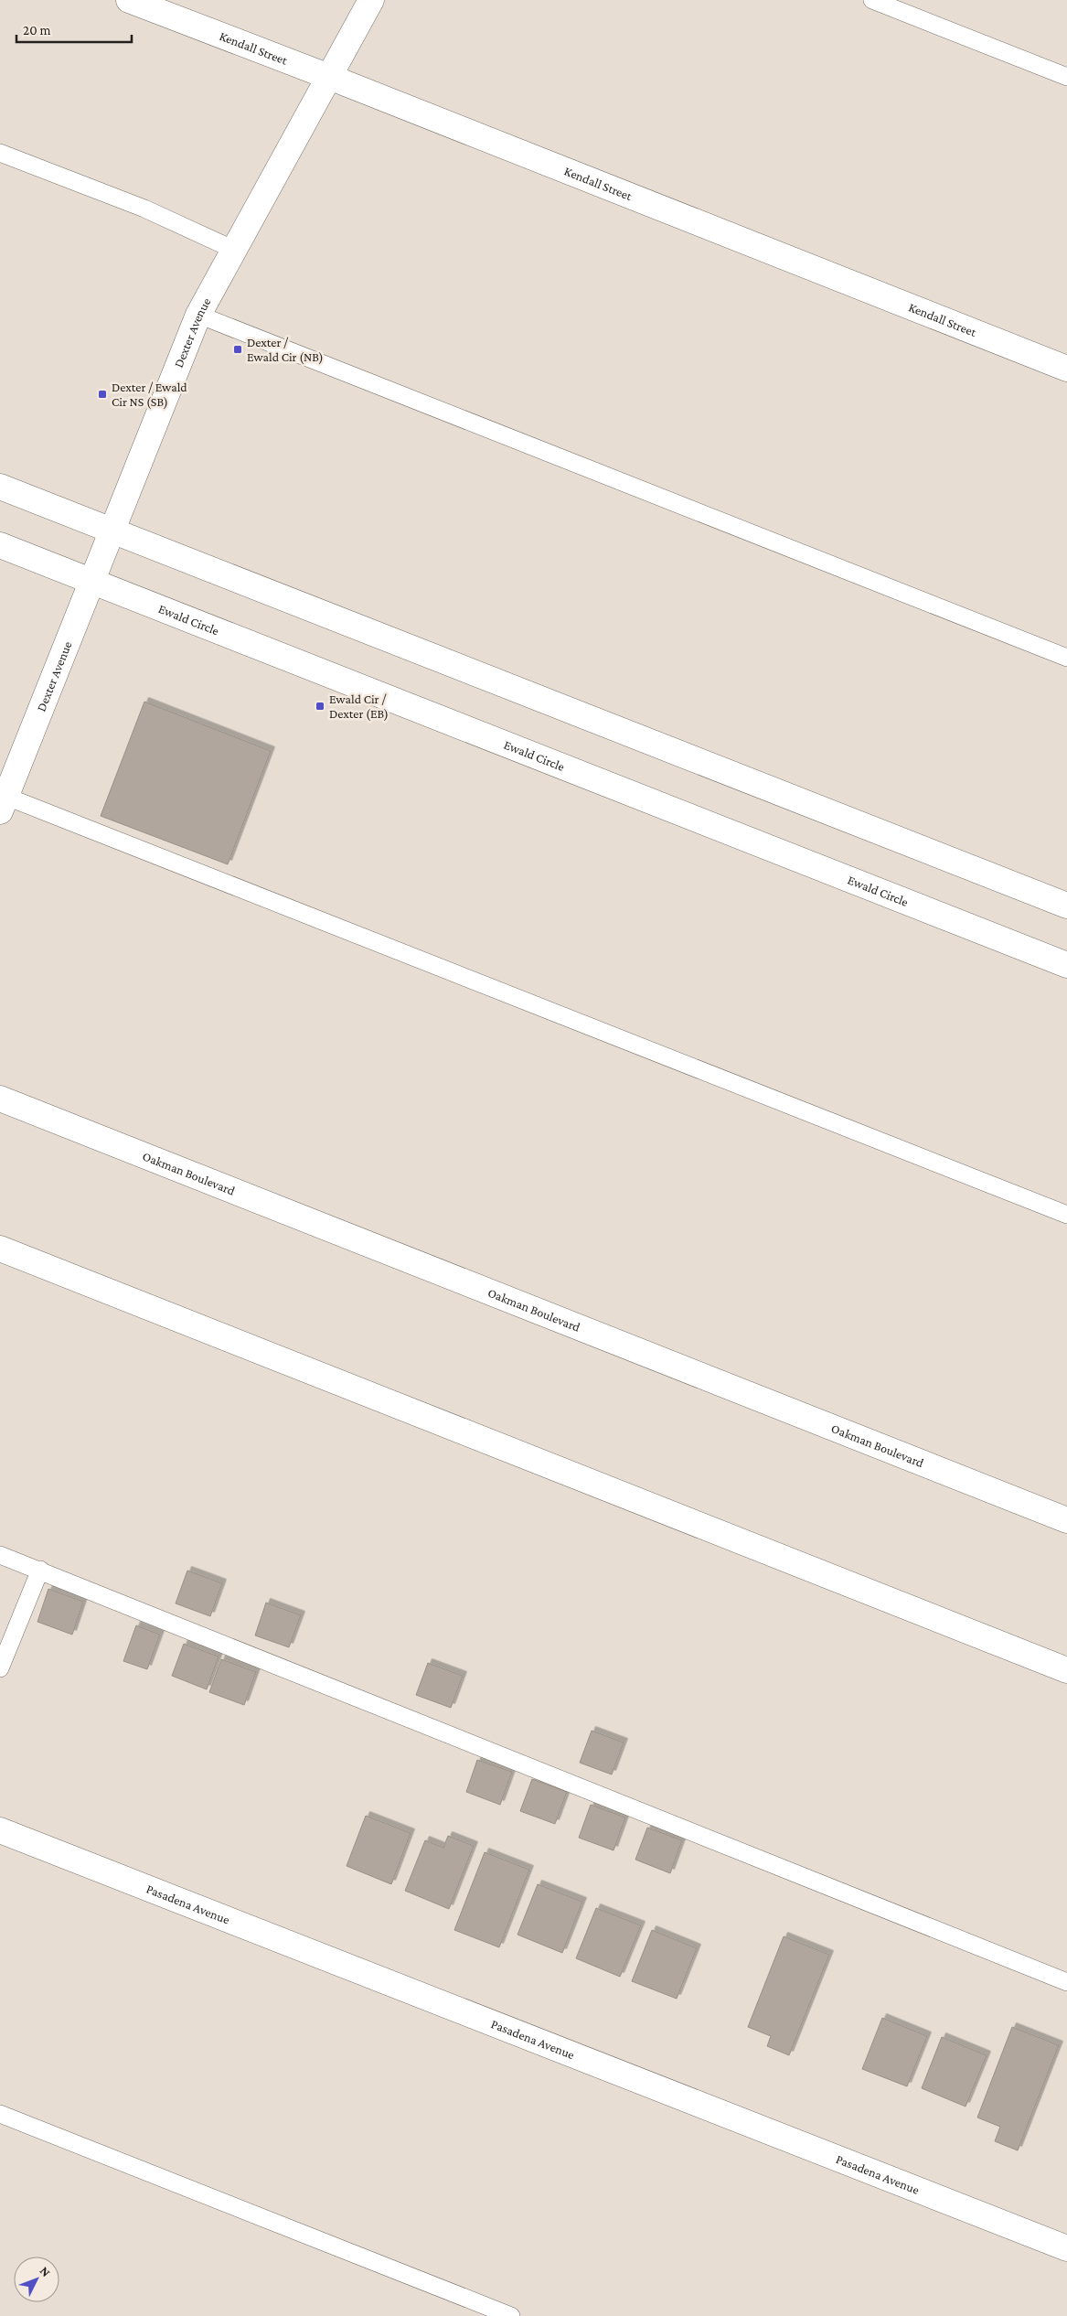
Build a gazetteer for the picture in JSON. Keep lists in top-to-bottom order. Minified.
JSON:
{"streets":{"street":["Kendall Street","Dexter Avenue","Ewald Circle","Oakman Boulevard","Pasadena Avenue"]},"crossings":[["Kendall Street","Dexter Avenue"],["Dexter Avenue","Ewald Circle"]],"places":{"transit":["Dexter / Ewald Cir (NB)","Dexter / Ewald Cir NS (SB)","Ewald Cir / Dexter (EB)"]},"scale_bar":"20 m","north":"top right"}
